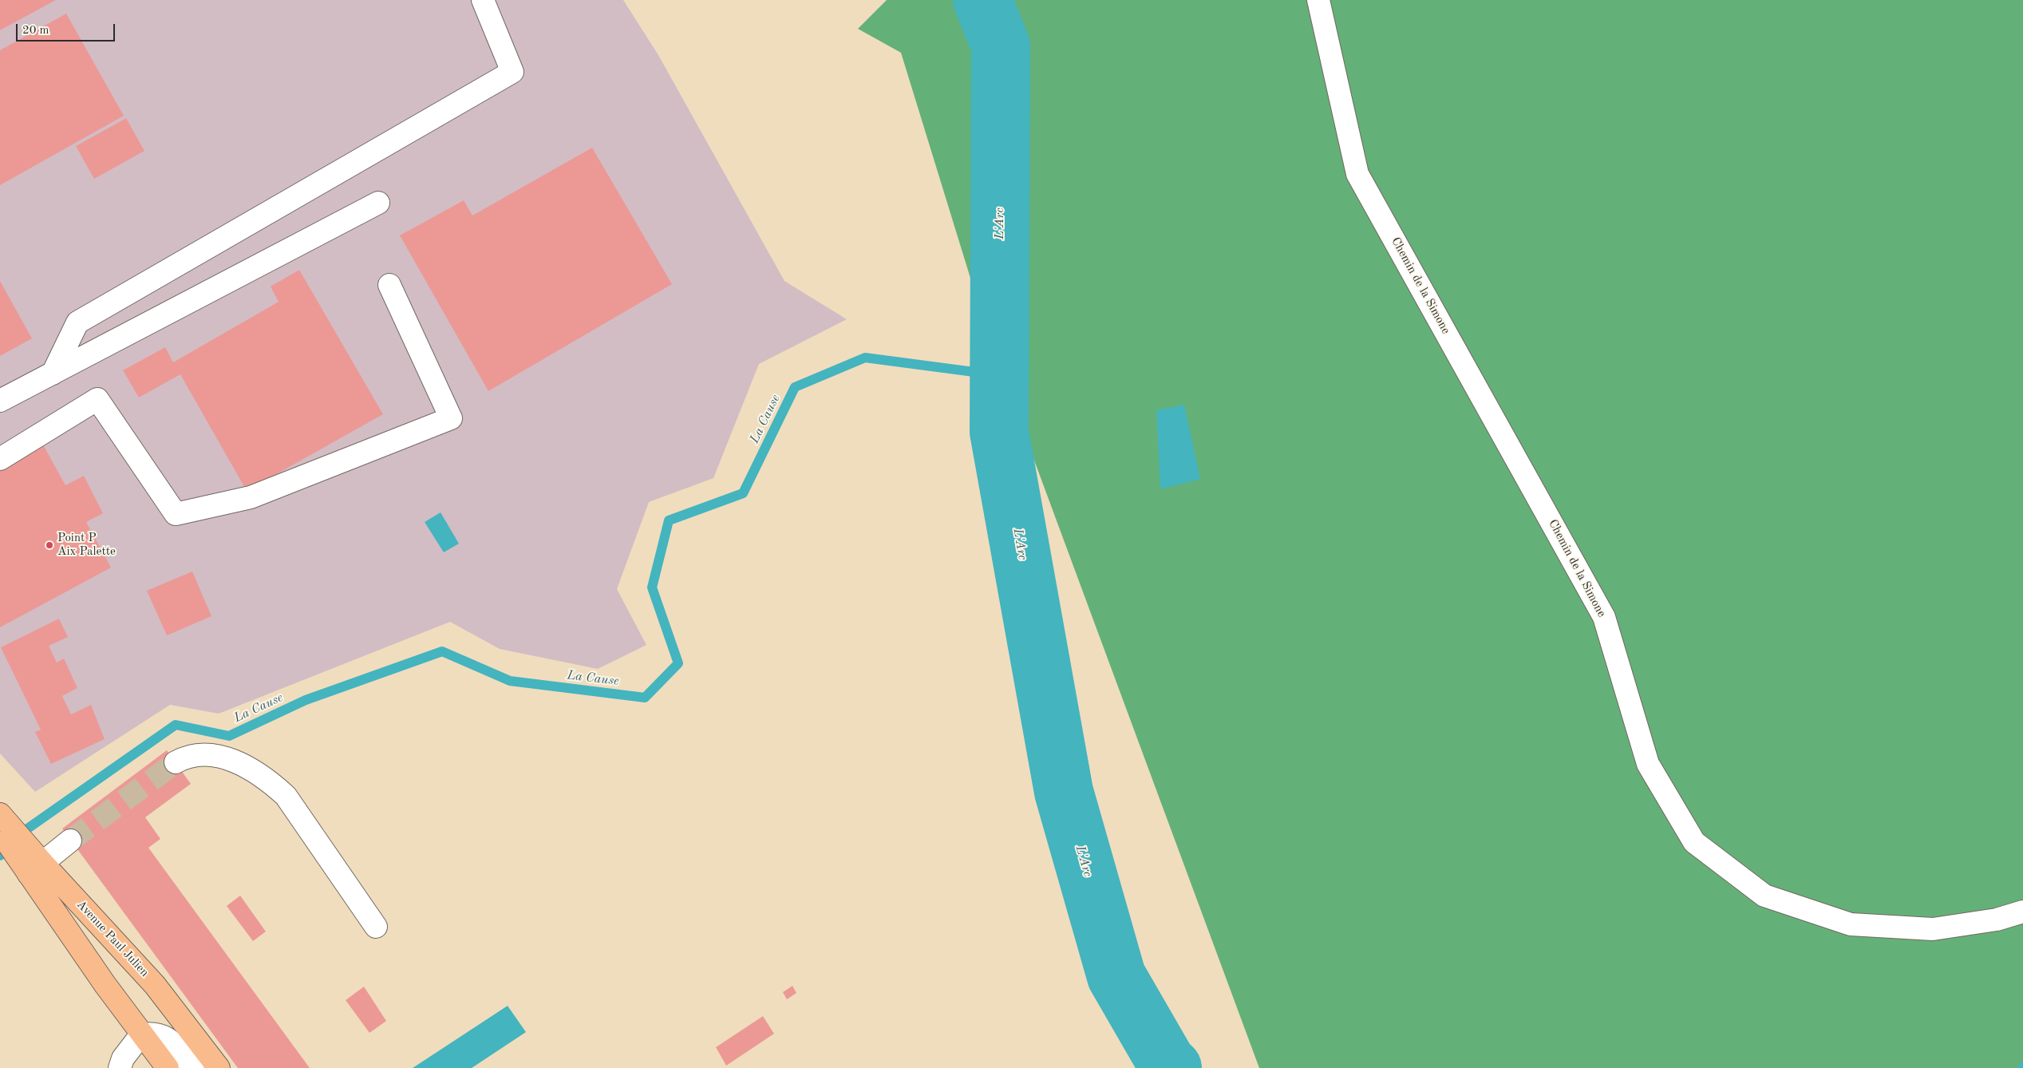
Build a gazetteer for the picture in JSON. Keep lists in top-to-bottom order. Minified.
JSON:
{"streets":{"main road":["Avenue Paul Julien"],"street":["Chemin de la Simone"]},"water":["L'Arc","La Cause"],"places":["Point P Aix Palette"],"scale_bar":"20 m"}
